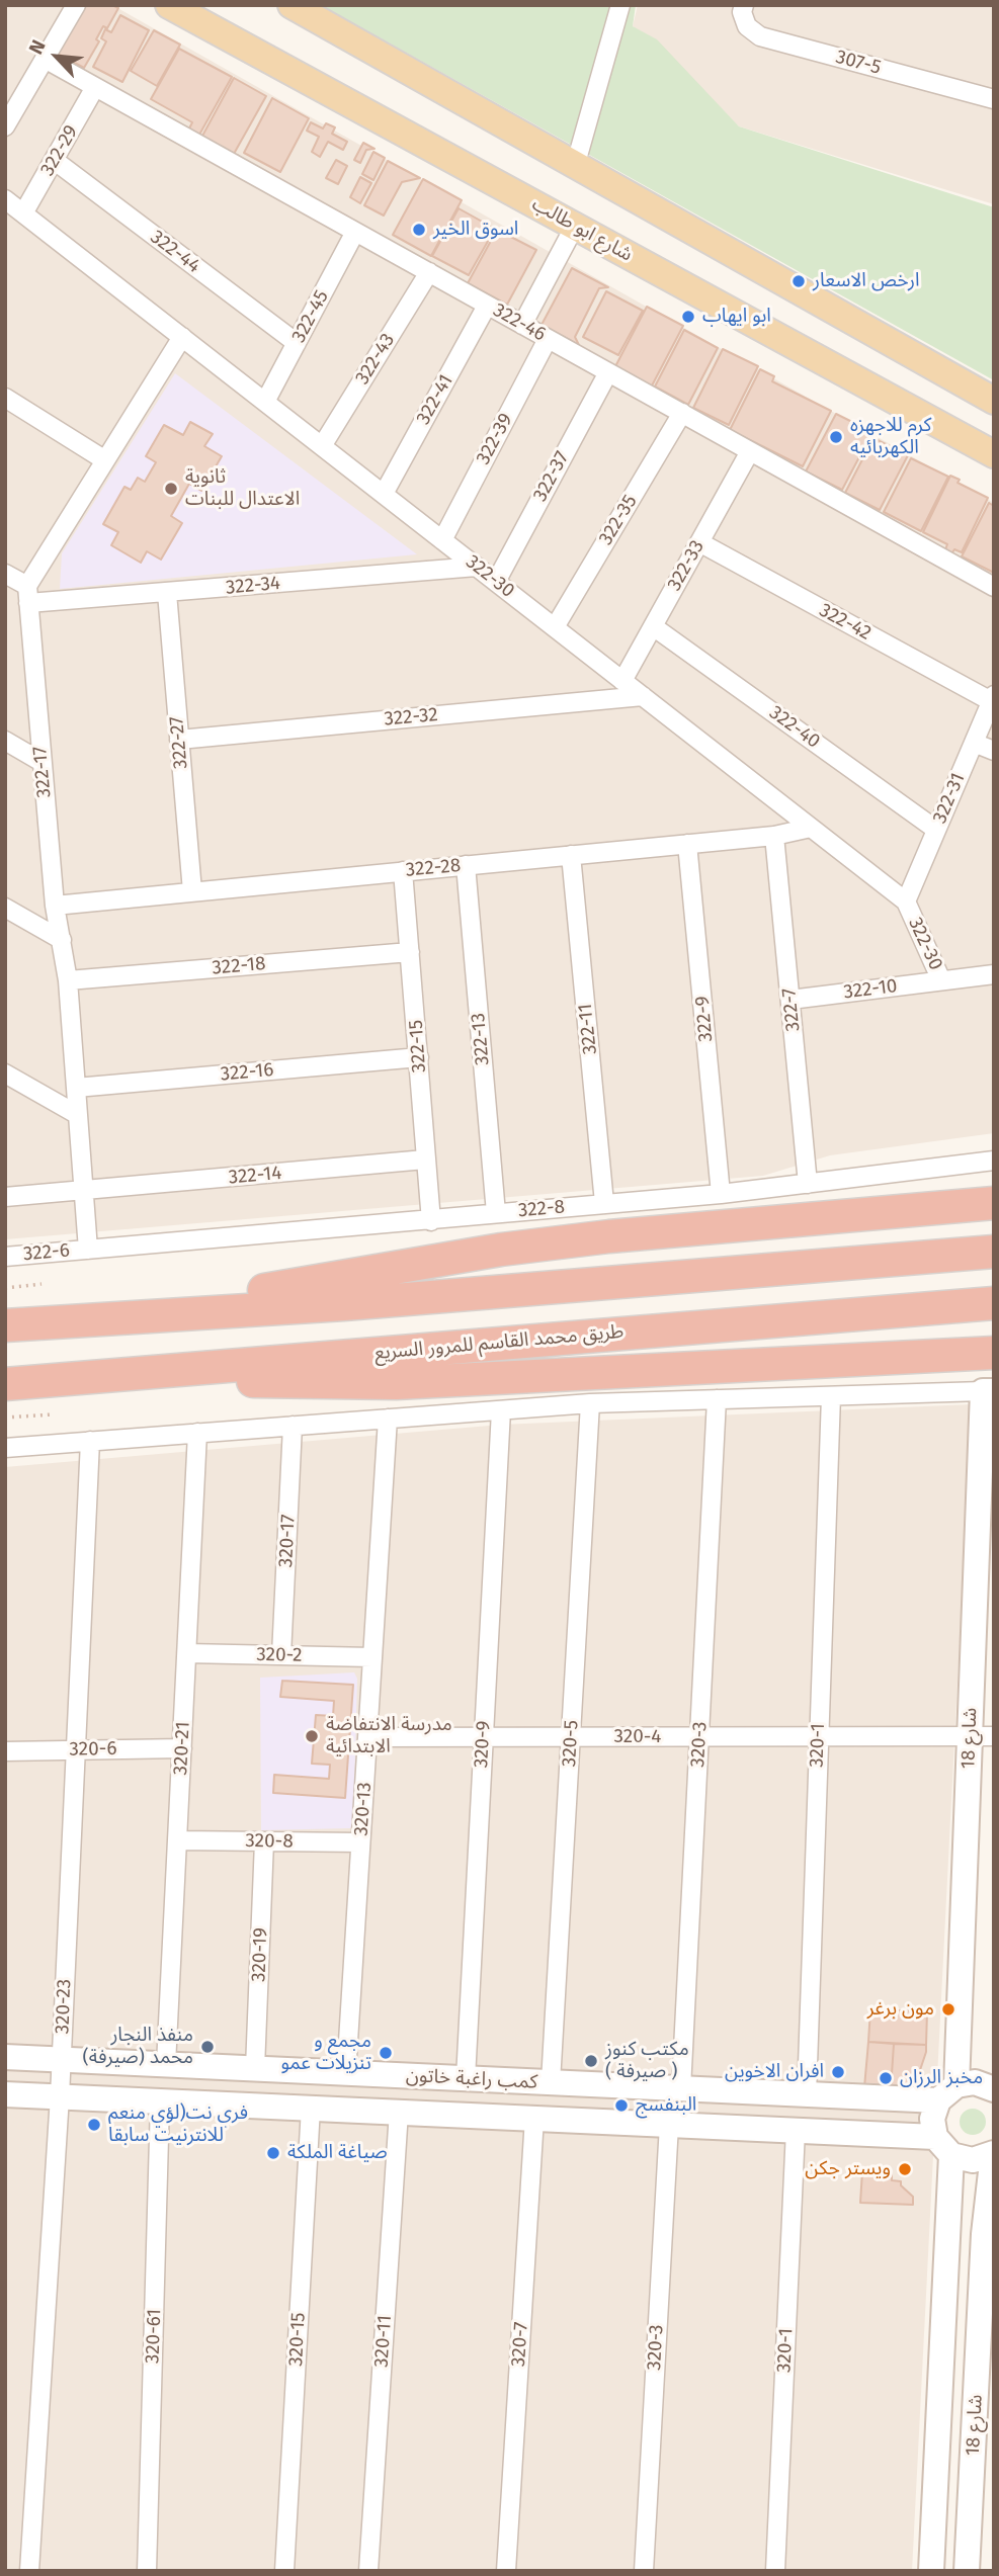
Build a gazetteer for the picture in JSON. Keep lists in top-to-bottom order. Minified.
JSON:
{"streets":{"highway":["طريق محمد القاسم للمرور السريع"],"main road":["شارع ابو طالب"],"street":["307-5","322-29","322-44","322-45","322-46","322-43","322-41","322-39","322-37","322-35","322-33","322-30","322-34","322-42","322-32","322-40","322-27","322-17","322-31","322-28","322-18","322-10","322-7","322-9","322-11","322-13","322-15","322-16","322-14","322-8","322-6","320-17","320-2","320-4","شارع 18","320-5","320-9","320-3","320-1","320-21","320-6","320-13","320-8","320-19","320-23","كمب راغبة خاتون","320-61","320-15","320-11","320-7"]},"crossings":[["322-29","322-44"],["322-29","322-46"],["322-29","322-30"],["322-44","322-45"],["322-45","322-46"],["322-45","322-30"],["322-46","322-43"],["322-46","322-41"],["322-46","322-39"],["322-46","322-37"],["322-46","322-35"],["322-46","322-33"],["322-43","322-30"],["322-41","322-30"],["322-39","322-30"],["322-37","322-30"],["322-35","322-30"],["322-33","322-30"],["322-33","322-42"],["322-33","322-40"],["322-30","322-34"],["322-30","322-32"],["322-30","322-31"],["322-30","322-28"],["322-30","322-10"],["322-34","322-27"],["322-34","322-17"],["322-42","322-31"],["322-32","322-27"],["322-40","322-31"],["322-27","322-28"],["322-17","322-28"],["322-17","322-18"],["322-17","322-16"],["322-17","322-14"],["322-17","322-8"],["322-17","322-6"],["322-28","322-7"],["322-28","322-9"],["322-28","322-11"],["322-28","322-13"],["322-28","322-15"],["322-18","322-15"],["322-10","322-7"],["322-7","322-8"],["322-9","322-8"],["322-11","322-8"],["322-13","322-8"],["322-15","322-16"],["322-15","322-14"],["322-15","322-8"],["322-8","322-6"],["320-17","320-2"],["320-2","320-21"],["320-2","320-13"],["320-4","شارع 18"],["320-4","320-5"],["320-4","320-9"],["320-4","320-3"],["320-4","320-1"],["320-4","320-13"],["شارع 18","كمب راغبة خاتون"],["320-5","كمب راغبة خاتون"],["320-9","كمب راغبة خاتون"],["320-3","كمب راغبة خاتون"],["320-1","كمب راغبة خاتون"],["320-21","320-6"],["320-21","320-8"],["320-21","كمب راغبة خاتون"],["320-6","320-23"],["320-13","320-8"],["320-13","كمب راغبة خاتون"],["320-8","320-19"],["320-19","كمب راغبة خاتون"],["320-23","كمب راغبة خاتون"],["كمب راغبة خاتون","320-61"],["كمب راغبة خاتون","320-15"],["كمب راغبة خاتون","320-11"],["كمب راغبة خاتون","320-7"]],"places":["اسوق الخير","ارخص الاسعار","ابو ايهاب","كرم للاجهزه الكهربائيه","ثانوية الاعتدال للبنات","مدرسة الانتفاضة الابتدائية","مون برغر","منفذ النجار محمد (صيرفة)","مجمع و تنزيلات عمو","مكتب كنوز ( صيرفة )","افران الاخوين","مخبز الرزان","البنفسج","فري نت(لؤي منعم للانترنيت سابقا","صياغة الملكة","ويستر جكن"],"north":"top left"}
